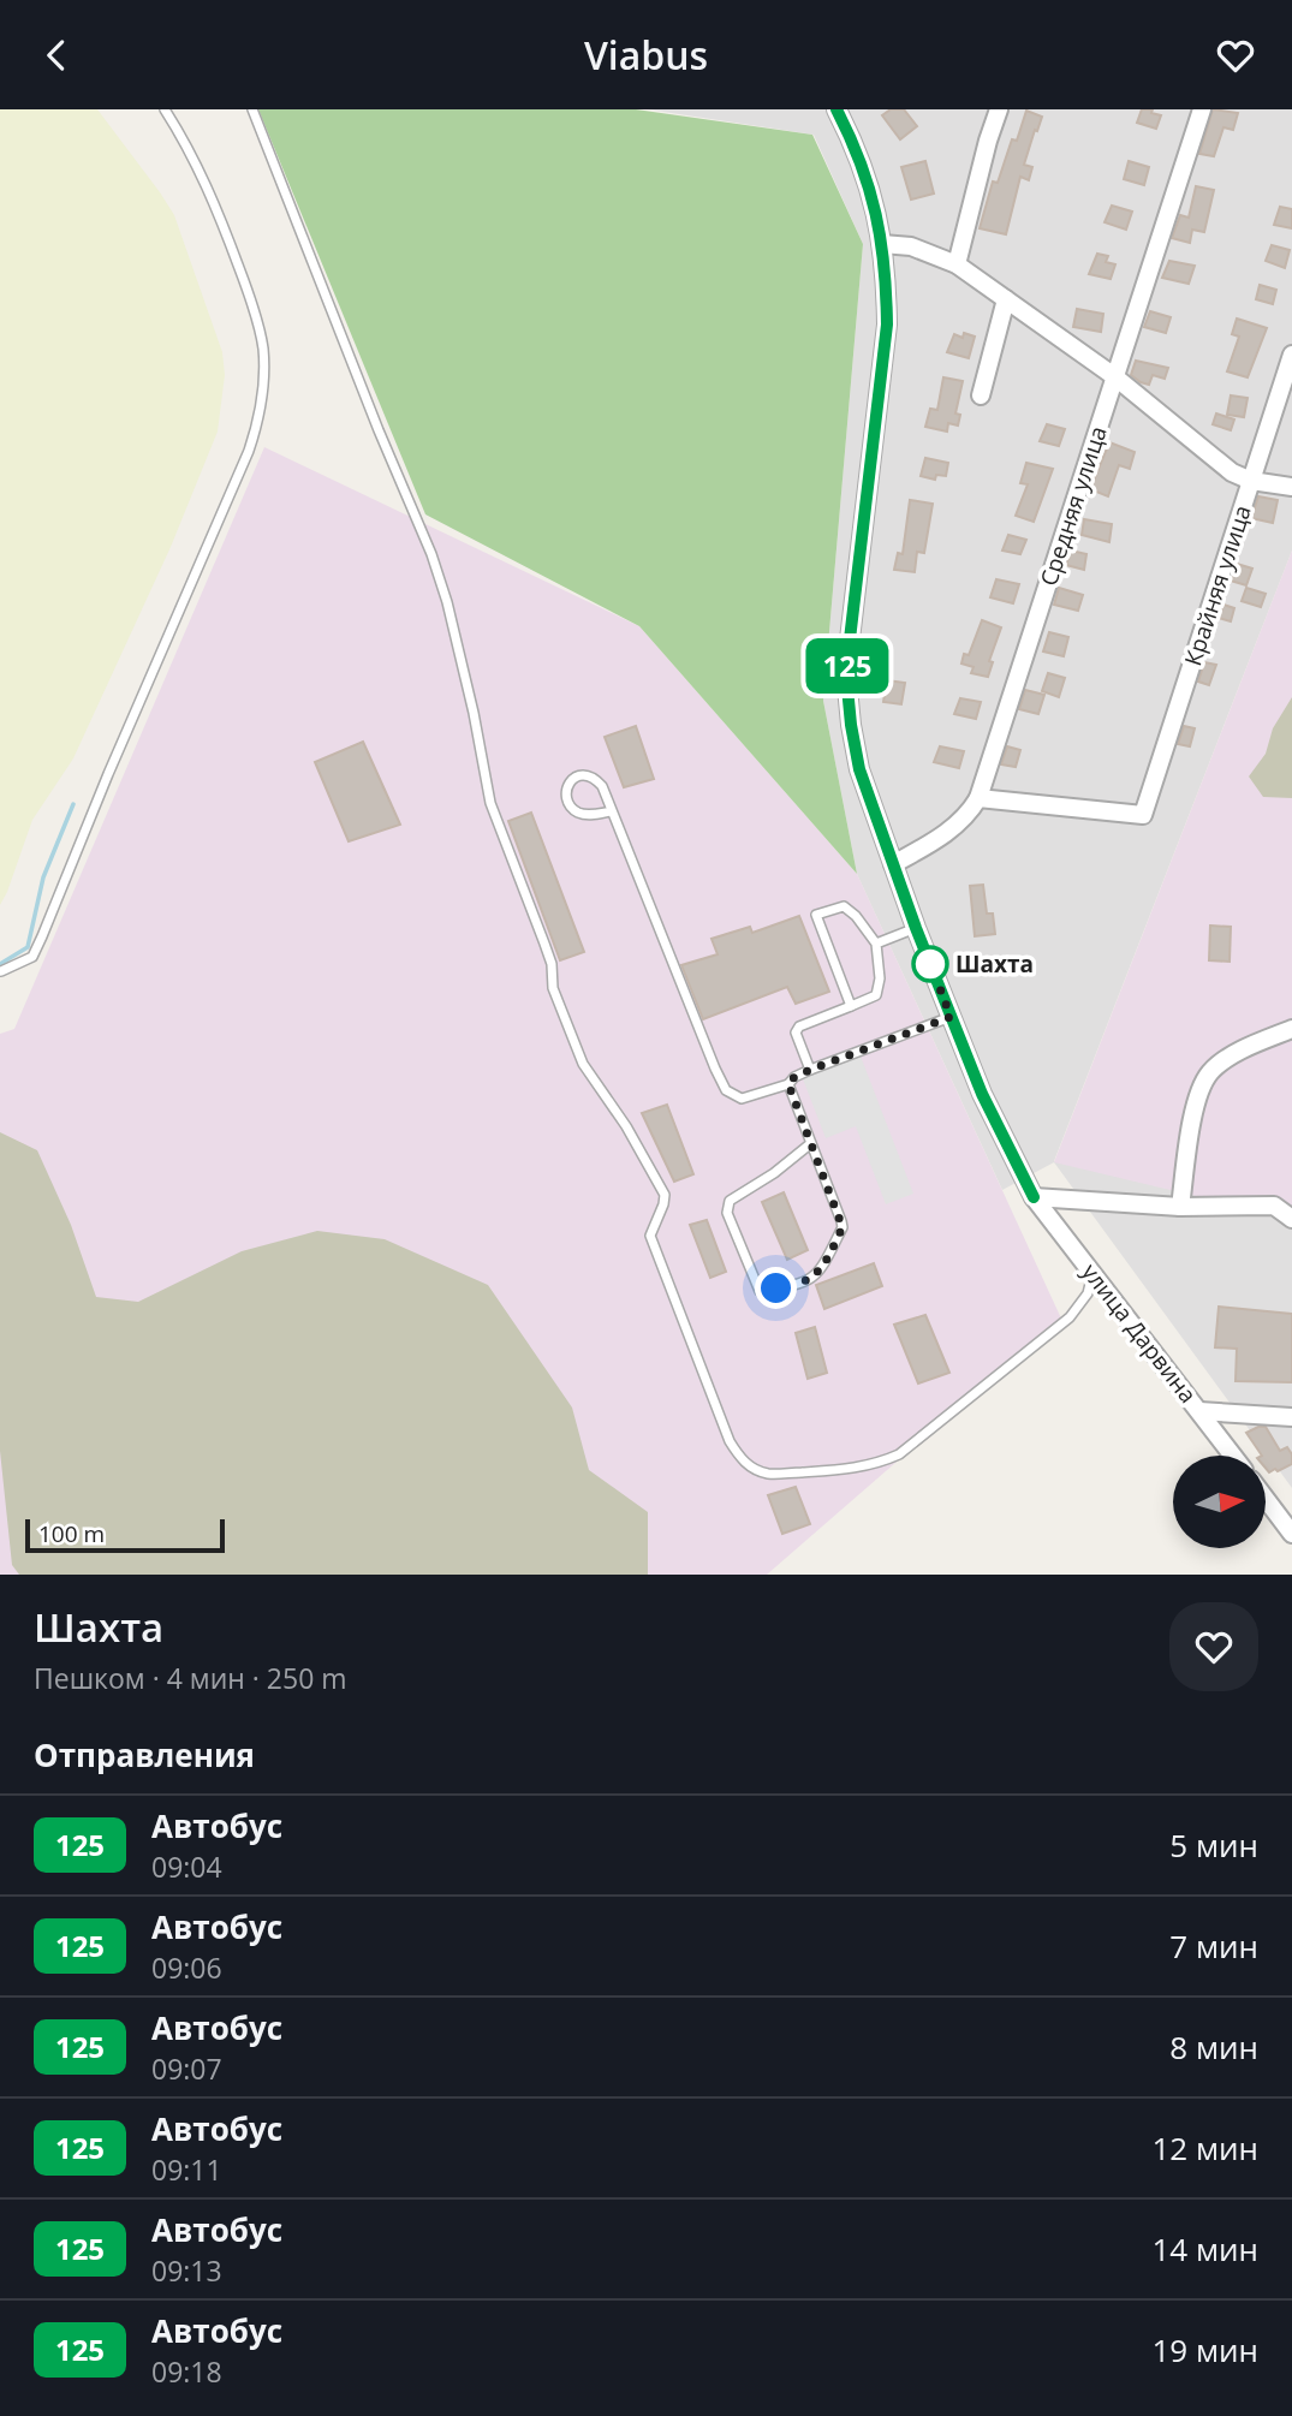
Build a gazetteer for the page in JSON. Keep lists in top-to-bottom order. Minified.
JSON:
{"streets":{"street":["Средняя улица","Крайняя улица","улица Дарвина"]},"crossings":[["Средняя улица","Крайняя улица"],["Средняя улица","улица Дарвина"]],"places":["Шахта"],"lines":["bus line 125"],"scale_bar":"100 m","north":"right","page":{"header":"Viabus","on_map":"125","scale":"100 m","heading":[["Шахта","Пешком · 4 мин · 250 m"],"Отправления"],"list":[{"mark":"125","name":"Автобус","note":"09:04","value":"5 мин"},{"mark":"125","name":"Автобус","note":"09:06","value":"7 мин"},{"mark":"125","name":"Автобус","note":"09:07","value":"8 мин"},{"mark":"125","name":"Автобус","note":"09:11","value":"12 мин"},{"mark":"125","name":"Автобус","note":"09:13","value":"14 мин"},{"mark":"125","name":"Автобус","note":"09:18","value":"19 мин"}]}}
